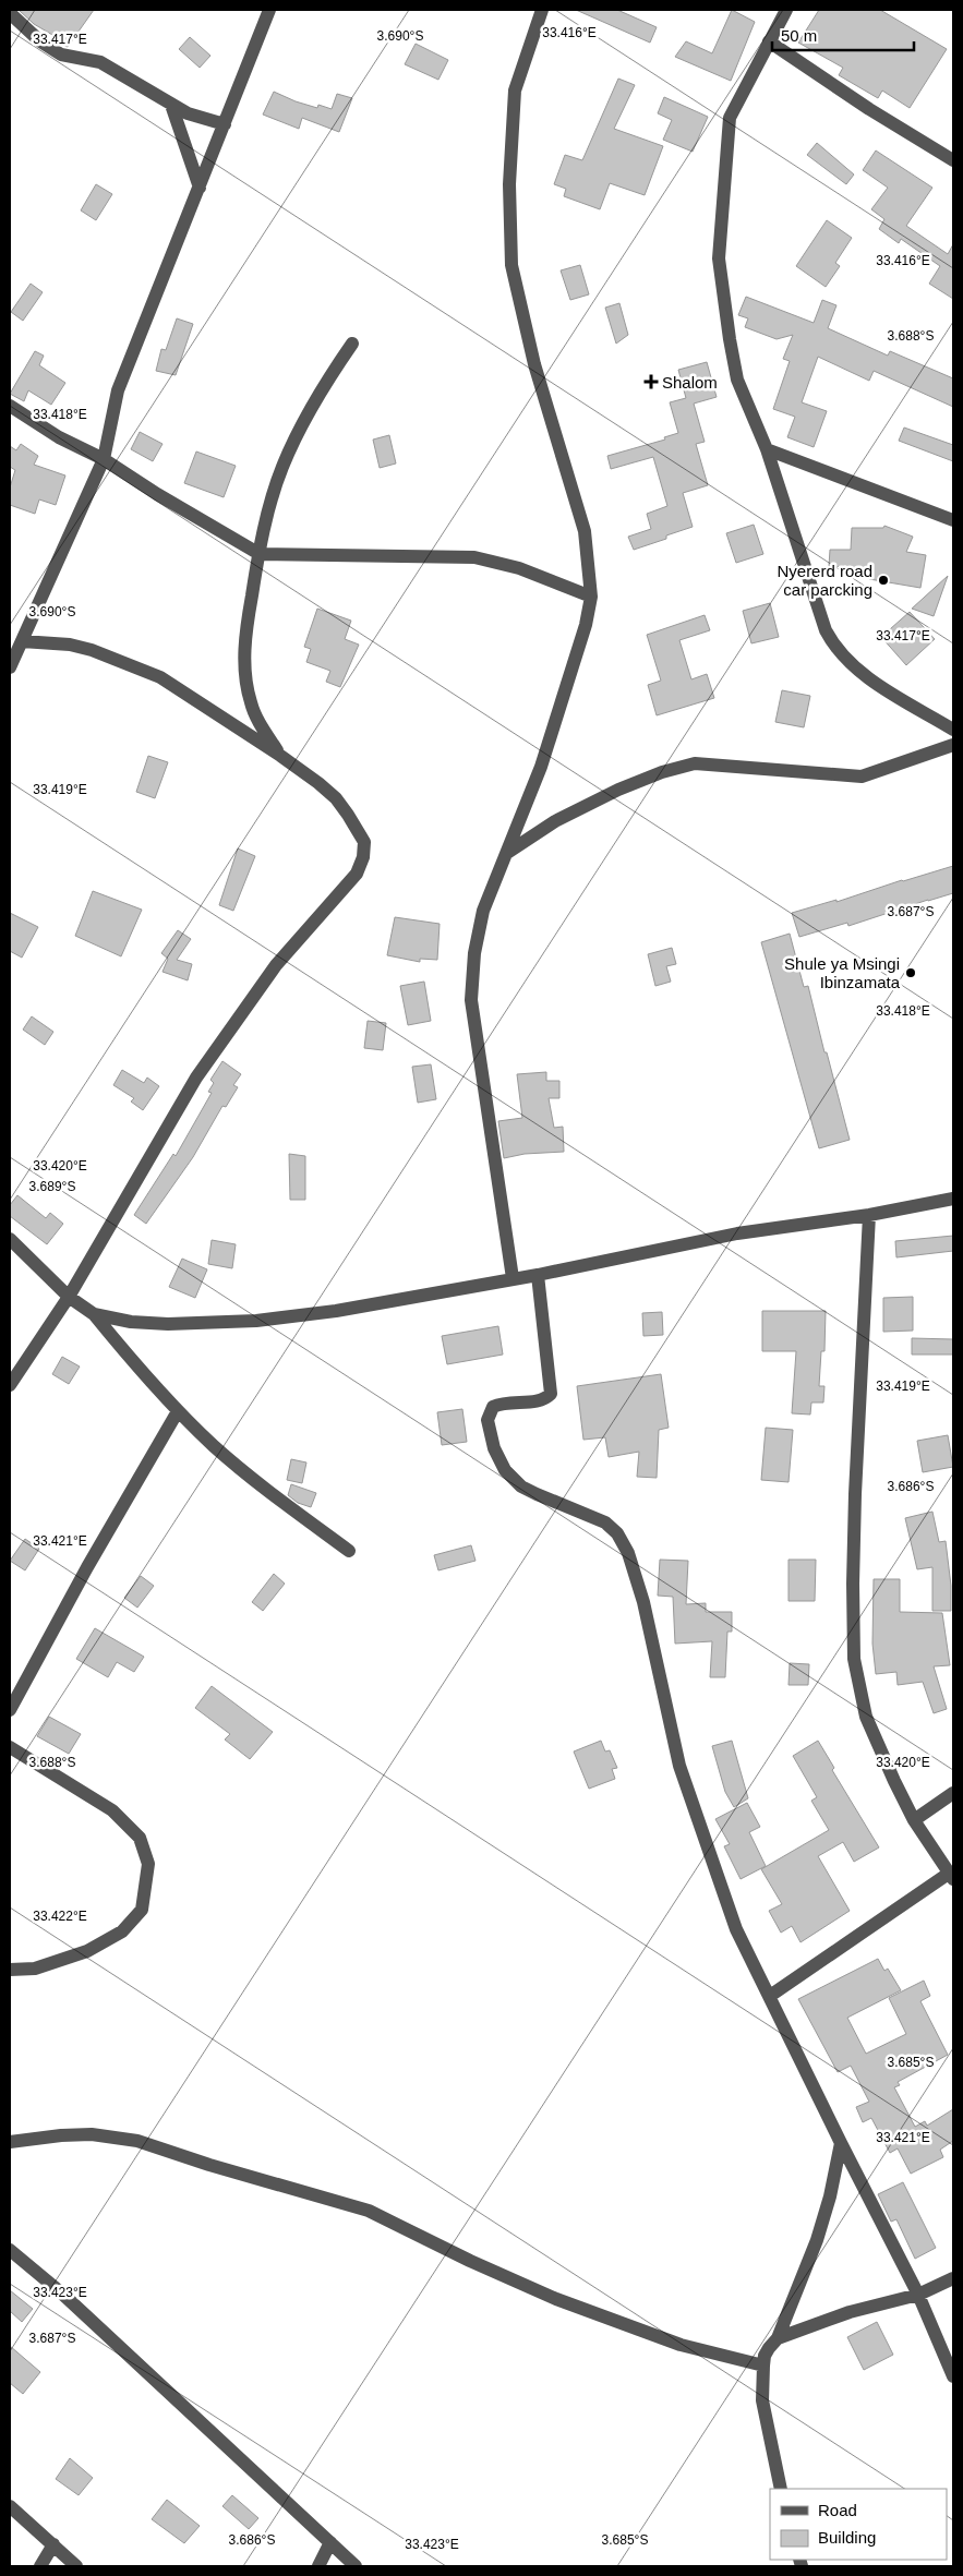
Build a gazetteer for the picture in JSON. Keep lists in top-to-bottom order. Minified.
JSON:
{"places":{"health":["Shalom"],"other":["Nyererd road car parcking","Shule ya Msingi Ibinzamata"]},"legend":["Road","Building"],"scale_bar":"50 m","coordinates":["33.416°E","3.690°S","33.417°E","3.688°S","33.418°E","33.419°E","3.687°S","33.420°E","3.689°S","3.686°S","33.421°E","33.422°E","3.685°S","33.423°E"]}
